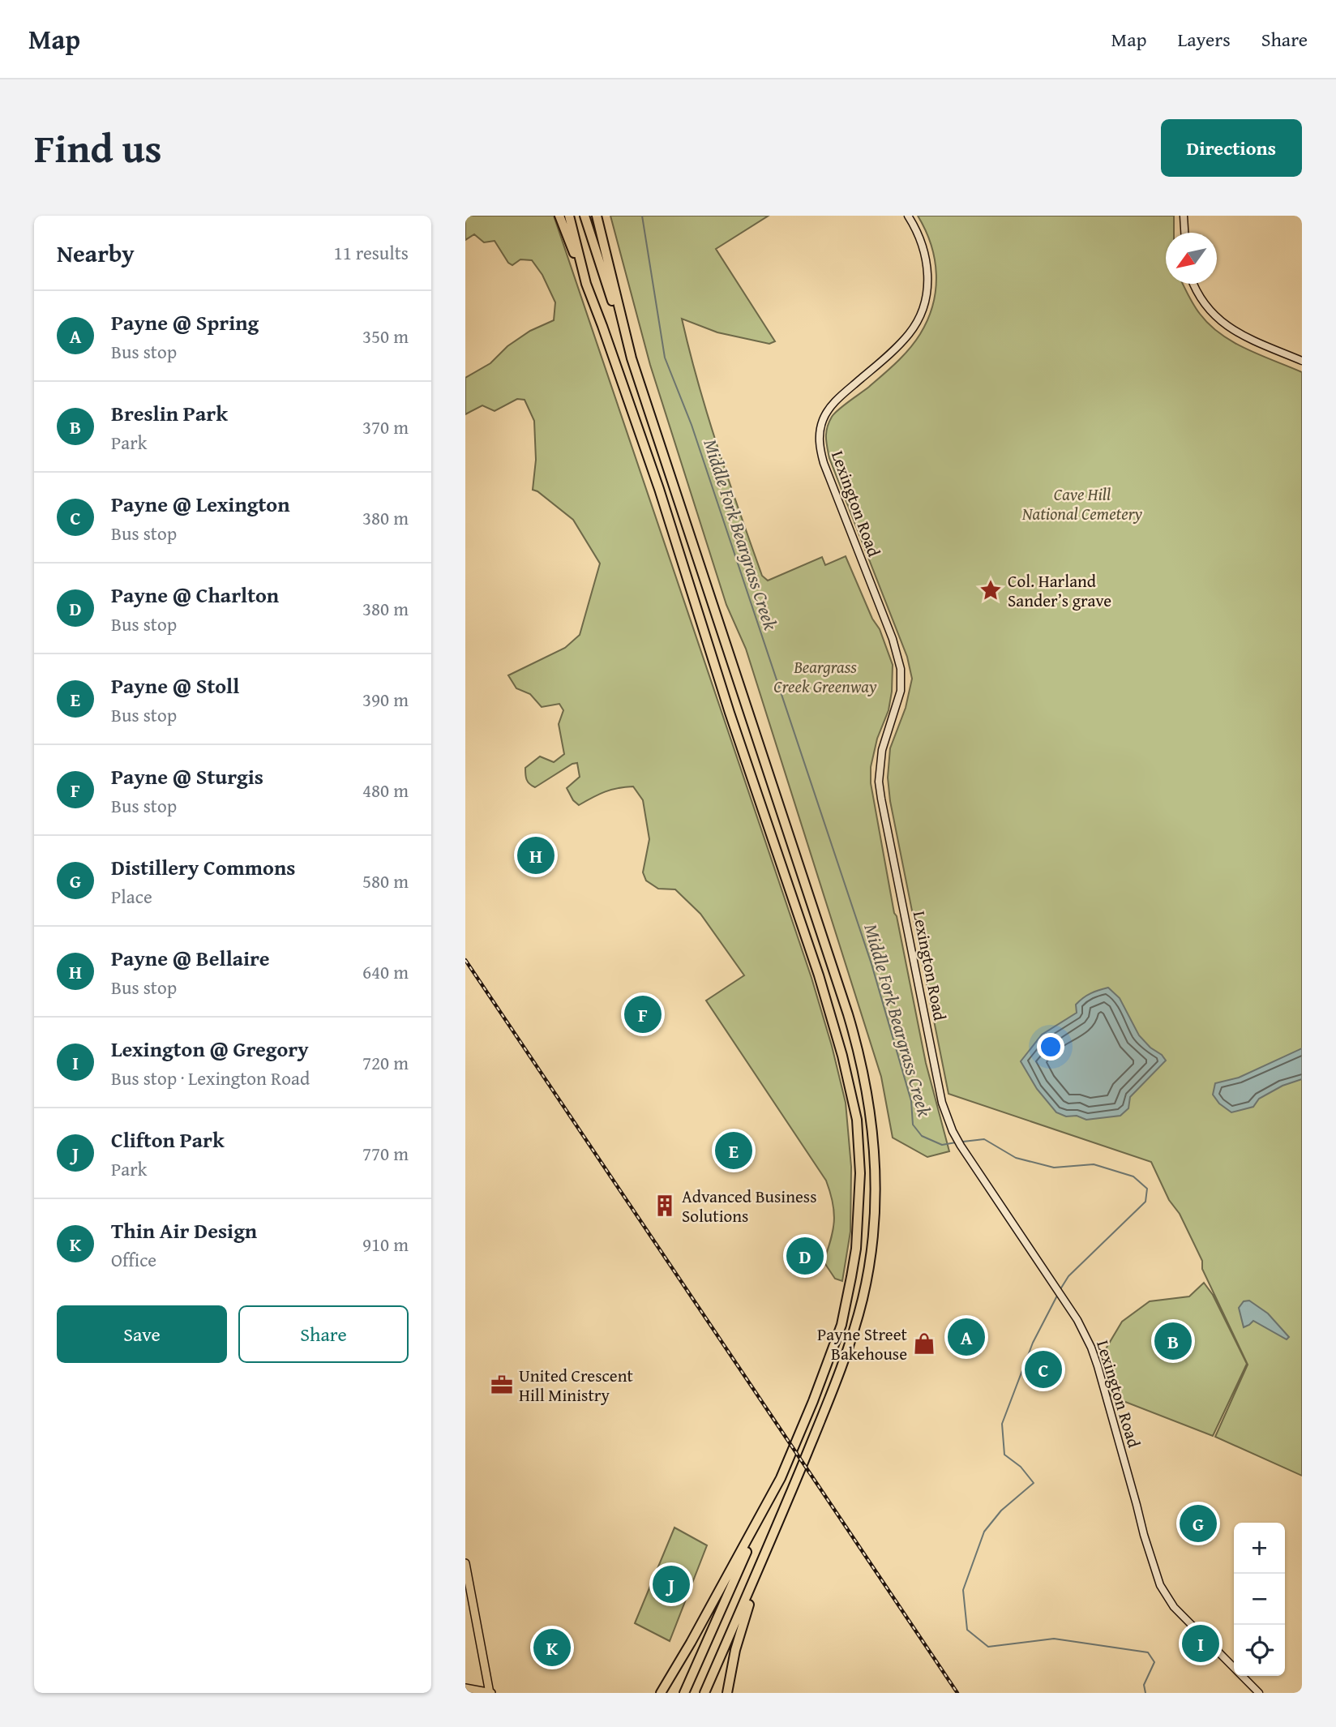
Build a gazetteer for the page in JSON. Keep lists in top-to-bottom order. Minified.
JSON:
{"streets":{"main road":["Lexington Road"]},"water":["Middle Fork Beargrass Creek"],"parks":["Cave Hill National Cemetery","Beargrass Creek Greenway"],"places":{"place":["Col. Harland Sander’s grave"],"building":["Advanced Business Solutions"],"shop":["Payne Street Bakehouse"],"office":["United Crescent Hill Ministry"]},"north":"bottom left","page":{"header":"Map","nav":["Map","Layers","Share"],"title":"Find us","buttons":["Directions",["Save","Share"]],"heading":["Nearby","11 results"],"list":[{"mark":"A","name":"Payne @ Spring","note":"Bus stop","value":"350 m"},{"mark":"B","name":"Breslin Park","note":"Park","value":"370 m"},{"mark":"C","name":"Payne @ Lexington","note":"Bus stop","value":"380 m"},{"mark":"D","name":"Payne @ Charlton","note":"Bus stop","value":"380 m"},{"mark":"E","name":"Payne @ Stoll","note":"Bus stop","value":"390 m"},{"mark":"F","name":"Payne @ Sturgis","note":"Bus stop","value":"480 m"},{"mark":"G","name":"Distillery Commons","note":"Place","value":"580 m"},{"mark":"H","name":"Payne @ Bellaire","note":"Bus stop","value":"640 m"},{"mark":"I","name":"Lexington @ Gregory","note":"Bus stop · Lexington Road","value":"720 m"},{"mark":"J","name":"Clifton Park","note":"Park","value":"770 m"},{"mark":"K","name":"Thin Air Design","note":"Office","value":"910 m"}],"pins":["H","F","E","D","A","B","C","G","J","I","K"],"map_buttons":["+","−"]}}
